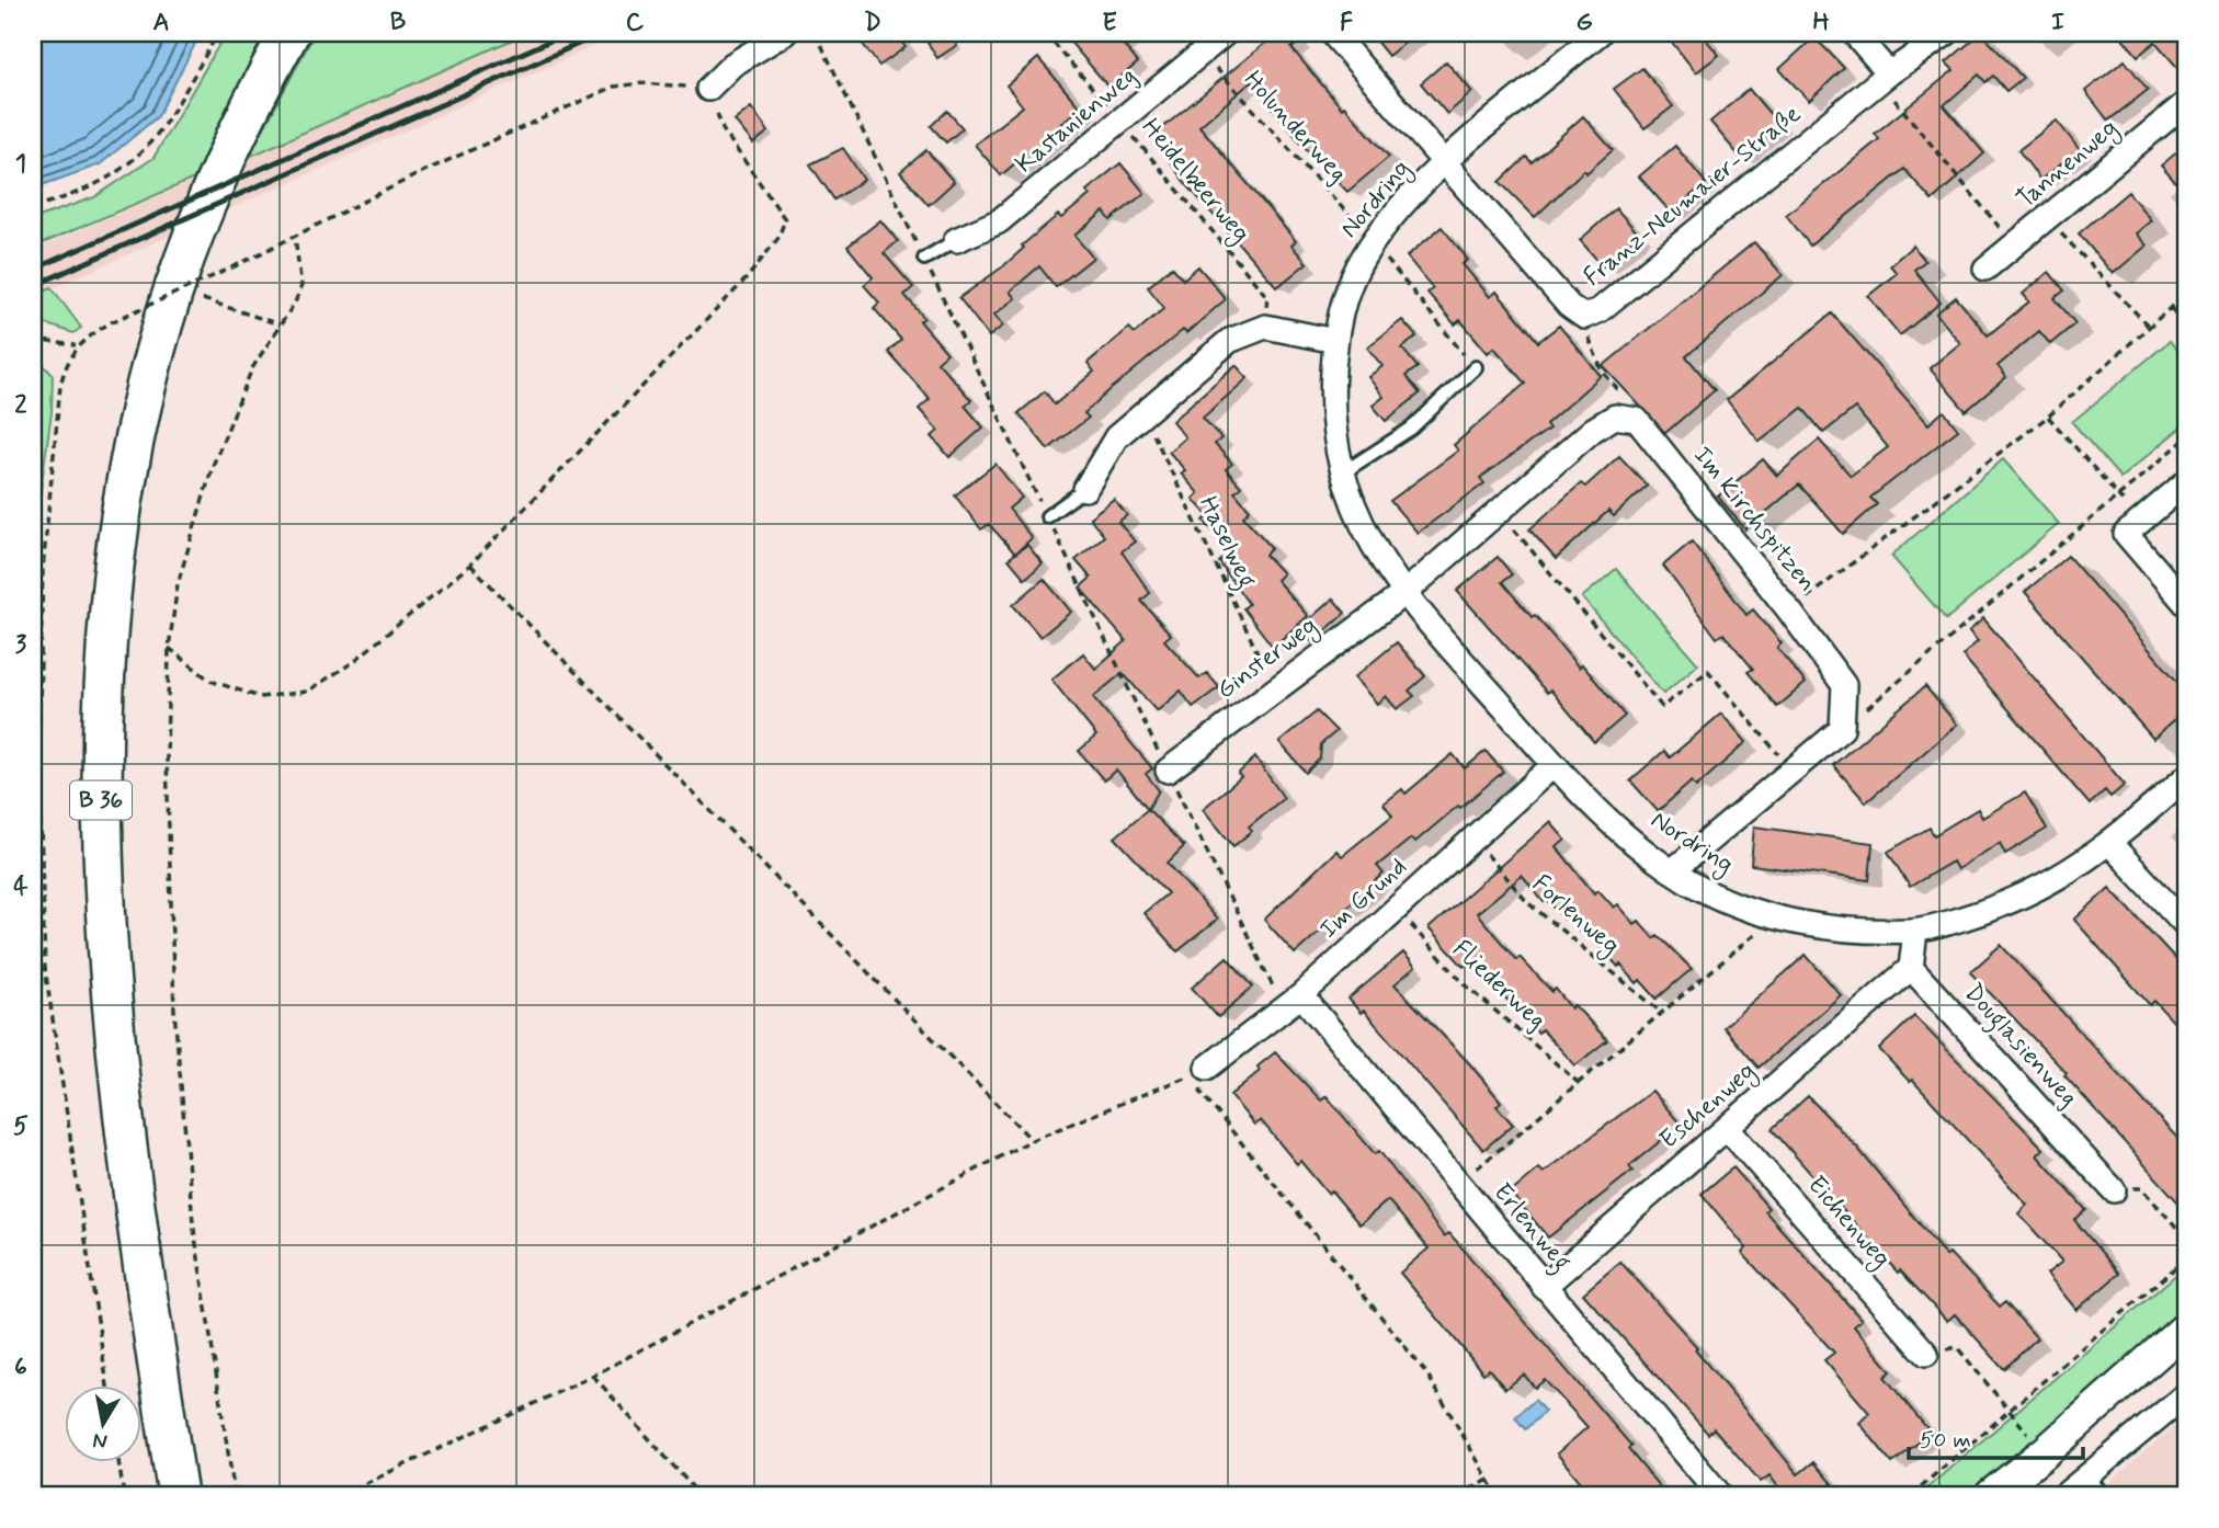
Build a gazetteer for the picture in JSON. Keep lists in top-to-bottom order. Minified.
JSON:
{"streets":{"main road":["B 36"],"street":["Kastanienweg","Tannenweg","Franz-Neumaier-Straße","Nordring","Im Kirchspitzen","Ginsterweg","Im Grund","Douglasienweg","Eschenweg","Eichenweg","Erlenweg"],"path":["Holunderweg","Heidelbeerweg","Haselweg","Forlenweg","Fliederweg"]},"crossings":[["Kastanienweg","Holunderweg"],["Kastanienweg","Heidelbeerweg"],["Holunderweg","Nordring"],["Franz-Neumaier-Straße","Nordring"],["Nordring","Ginsterweg"],["Nordring","Im Grund"],["Haselweg","Ginsterweg"],["Im Grund","Forlenweg"],["Im Grund","Fliederweg"],["Im Grund","Erlenweg"],["Douglasienweg","Eschenweg"],["Eschenweg","Eichenweg"],["Eschenweg","Erlenweg"]],"scale_bar":"50 m","north":"bottom","grid":{"columns":["A","B","C","D","E","F","G","H","I"],"rows":["1","2","3","4","5","6"]}}
